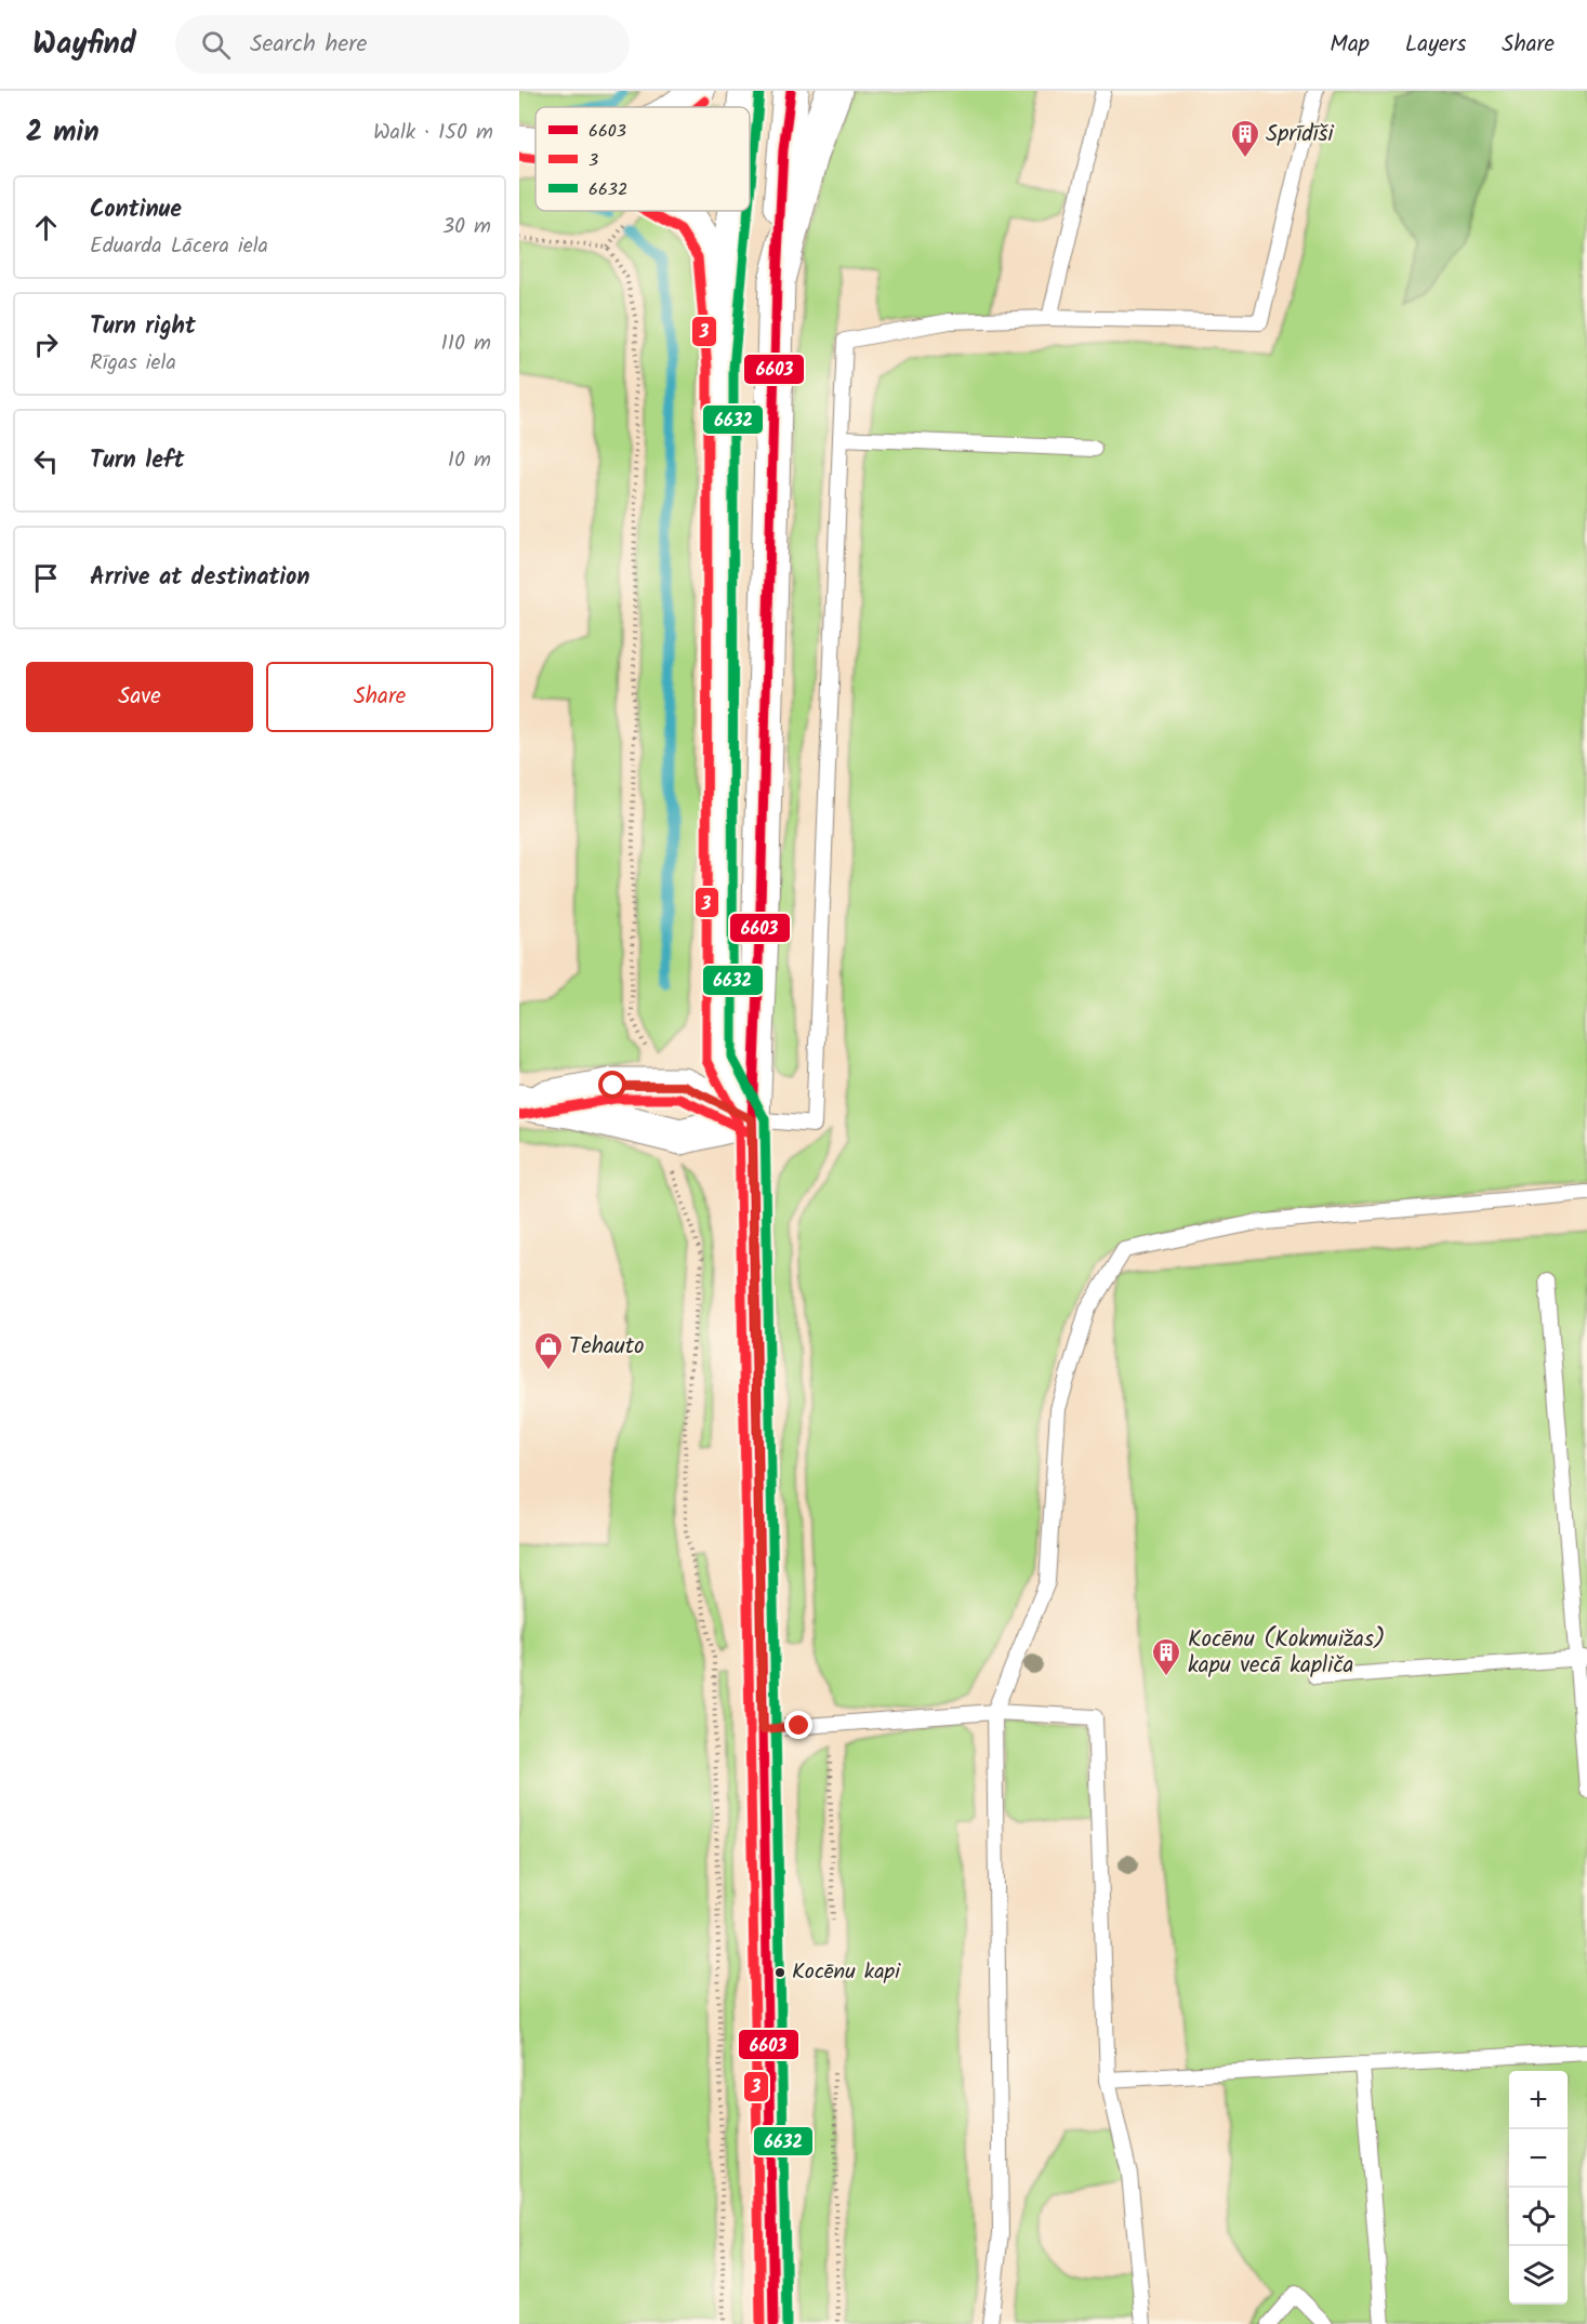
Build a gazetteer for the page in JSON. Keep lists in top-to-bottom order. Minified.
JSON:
{"places":{"building":["Sprīdīši","Kocēnu (Kokmuižas) kapu vecā kapliča"],"shop":["Tehauto"],"other":["Kocēnu kapi"]},"lines":["transit line 6603","transit line 6632","transit line 3"],"legend":["6603","3","6632"],"page":{"header":"Wayfind","search":"Search here","nav":["Map","Layers","Share"],"heading":["2 min","Walk · 150 m"],"list":[["Continue","Eduarda Lācera iela","30 m"],["Turn right","Rīgas iela","110 m"],["Turn left","10 m"],"Arrive at destination"],"buttons":["Save","Share"],"map_buttons":["+","−"]}}
